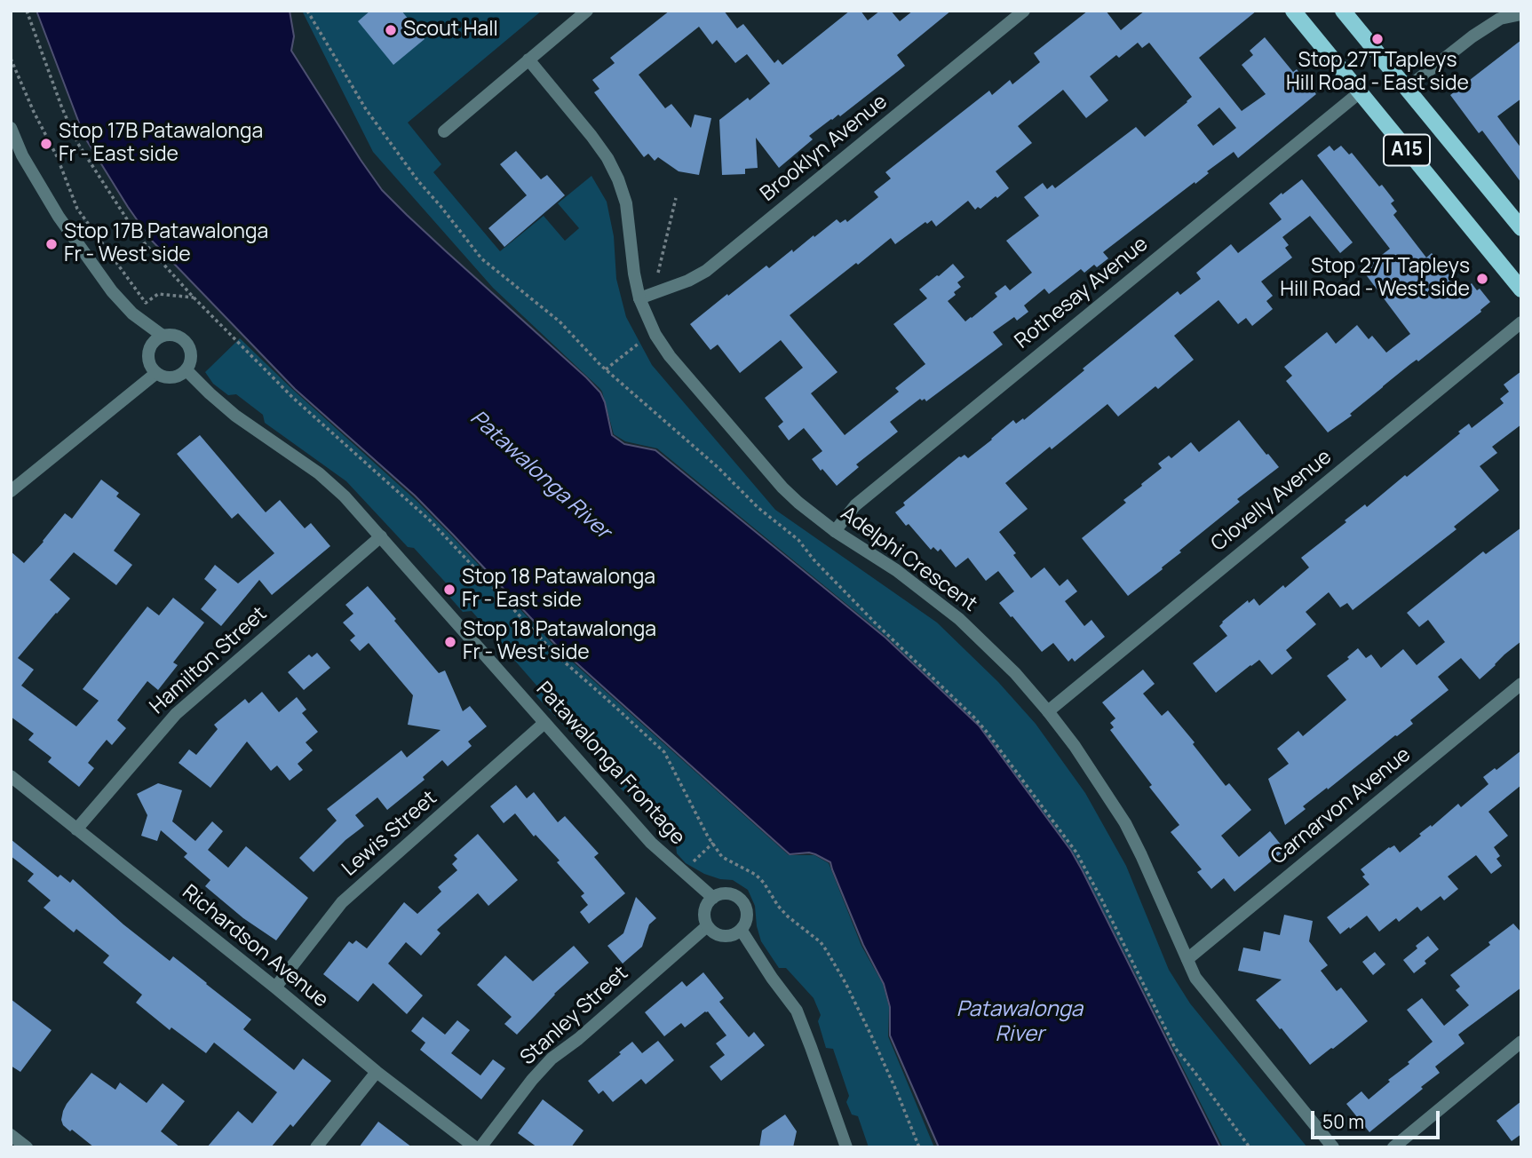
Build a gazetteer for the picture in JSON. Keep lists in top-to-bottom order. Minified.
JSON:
{"streets":{"main road":["A15"],"street":["Brooklyn Avenue","Rothesay Avenue","Clovelly Avenue","Adelphi Crescent","Hamilton Street","Patawalonga Frontage","Carnarvon Avenue","Lewis Street","Richardson Avenue","Stanley Street"]},"crossings":[["Brooklyn Avenue","Adelphi Crescent"],["A15","Rothesay Avenue"],["Rothesay Avenue","Adelphi Crescent"],["Clovelly Avenue","Adelphi Crescent"],["Adelphi Crescent","Carnarvon Avenue"],["Hamilton Street","Patawalonga Frontage"],["Hamilton Street","Richardson Avenue"],["Patawalonga Frontage","Lewis Street"],["Patawalonga Frontage","Stanley Street"],["Lewis Street","Richardson Avenue"]],"water":["Patawalonga River"],"places":["Scout Hall","Stop 27T Tapleys Hill Road - East side","Stop 17B Patawalonga Fr - East side","Stop 17B Patawalonga Fr - West side","Stop 27T Tapleys Hill Road - West side","Stop 18 Patawalonga Fr - East side","Stop 18 Patawalonga Fr - West side"],"scale_bar":"50 m"}
